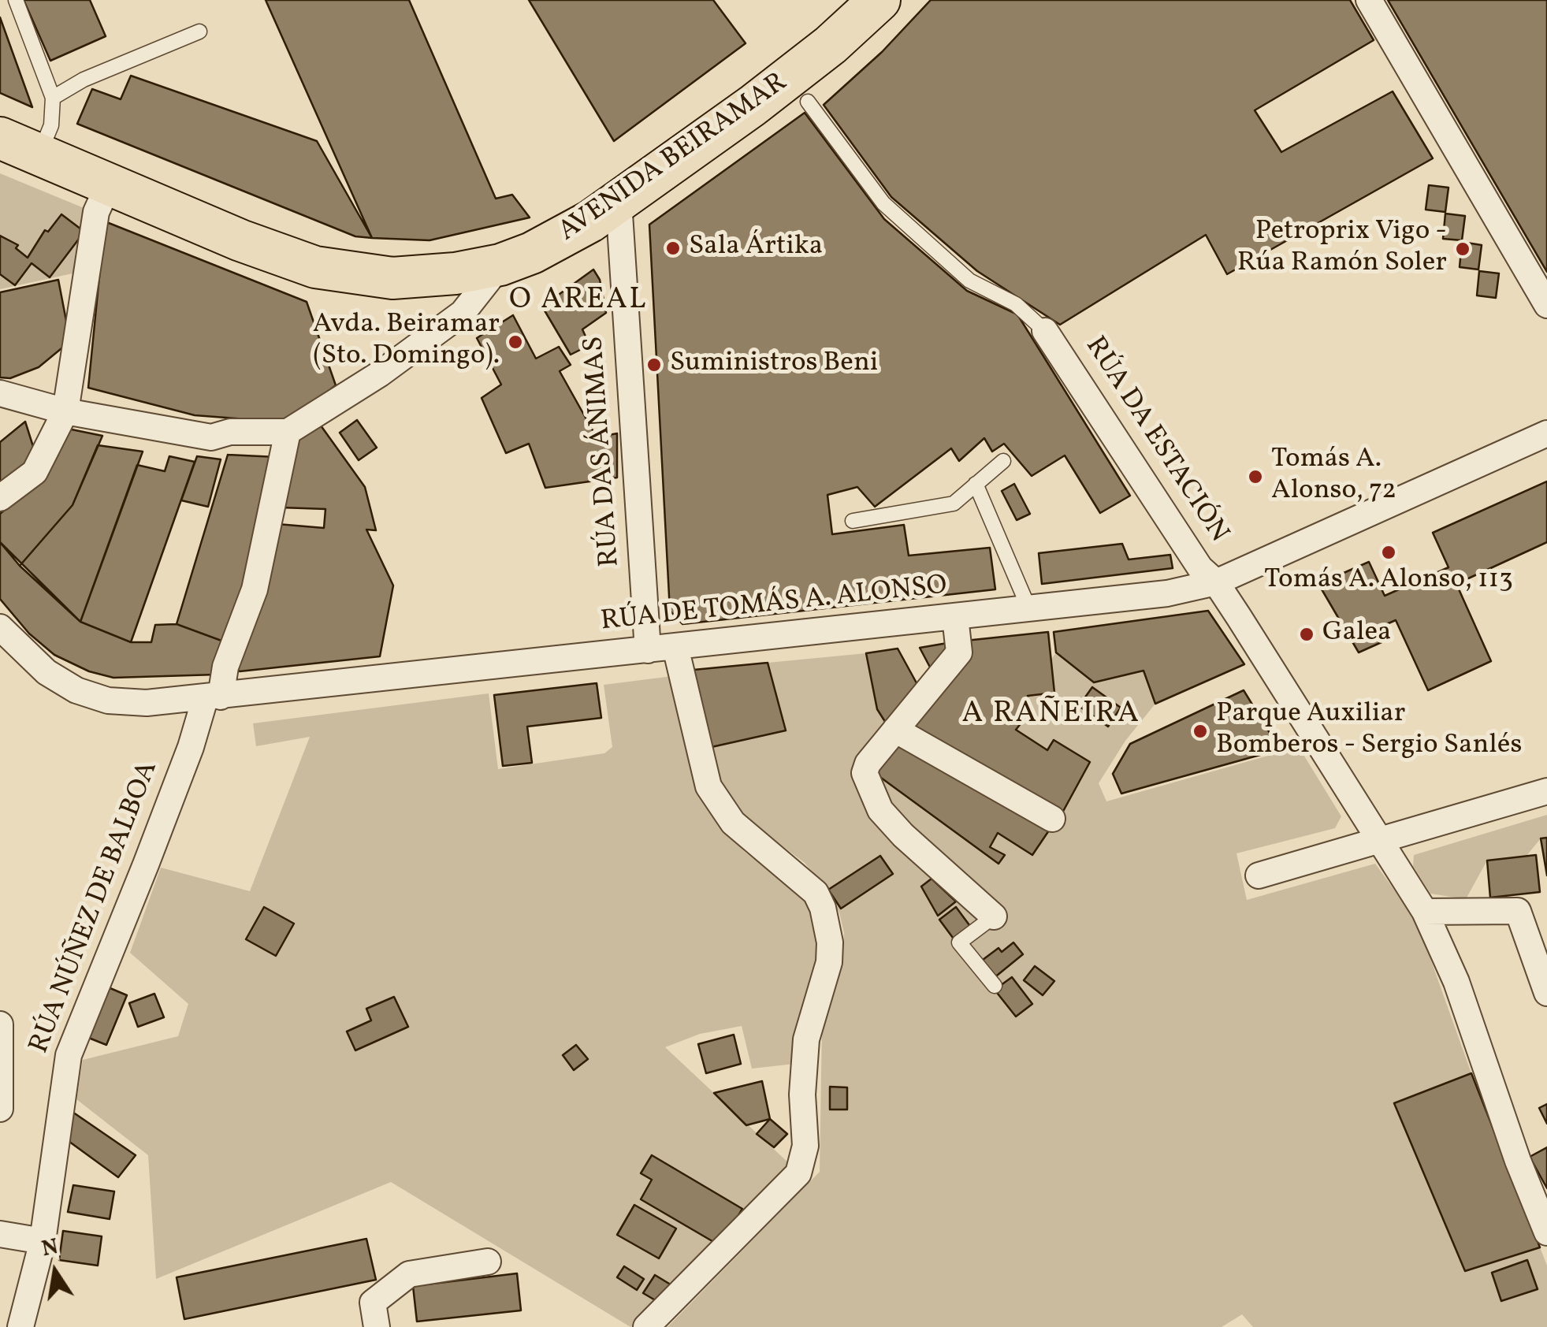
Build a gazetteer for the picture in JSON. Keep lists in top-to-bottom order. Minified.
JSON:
{"streets":{"main road":["AVENIDA BEIRAMAR"],"street":["RÚA DA ESTACIÓN","RÚA DAS ÁNIMAS","RÚA DE TOMÁS A. ALONSO","RÚA NÚÑEZ DE BALBOA"]},"crossings":[["AVENIDA BEIRAMAR","RÚA DAS ÁNIMAS"],["RÚA DA ESTACIÓN","RÚA DE TOMÁS A. ALONSO"],["RÚA DAS ÁNIMAS","RÚA DE TOMÁS A. ALONSO"],["RÚA DE TOMÁS A. ALONSO","RÚA NÚÑEZ DE BALBOA"]],"districts":["O AREAL","A RAÑEIRA"],"places":["Sala Ártika","Petroprix Vigo - Rúa Ramón Soler","Avda. Beiramar (Sto. Domingo).","Suministros Beni","Tomás A. Alonso, 72","Tomás A. Alonso, 113","Galea","Parque Auxiliar Bomberos - Sergio Sanlés"],"north":"top"}
